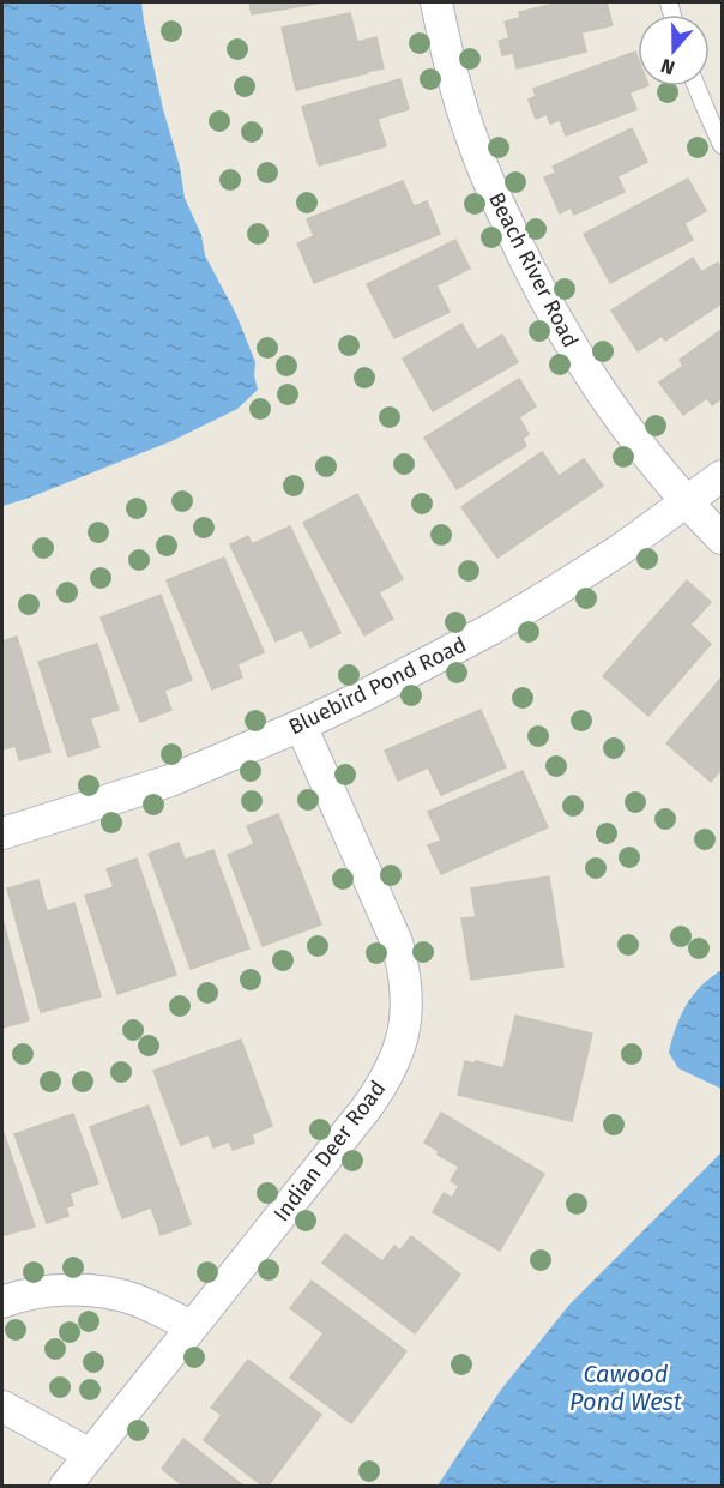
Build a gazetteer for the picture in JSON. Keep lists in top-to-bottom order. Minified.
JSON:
{"streets":{"street":["Beach River Road","Bluebird Pond Road","Indian Deer Road"]},"crossings":[["Beach River Road","Bluebird Pond Road"],["Bluebird Pond Road","Indian Deer Road"]],"water":["Cawood Pond West"],"north":"bottom"}
